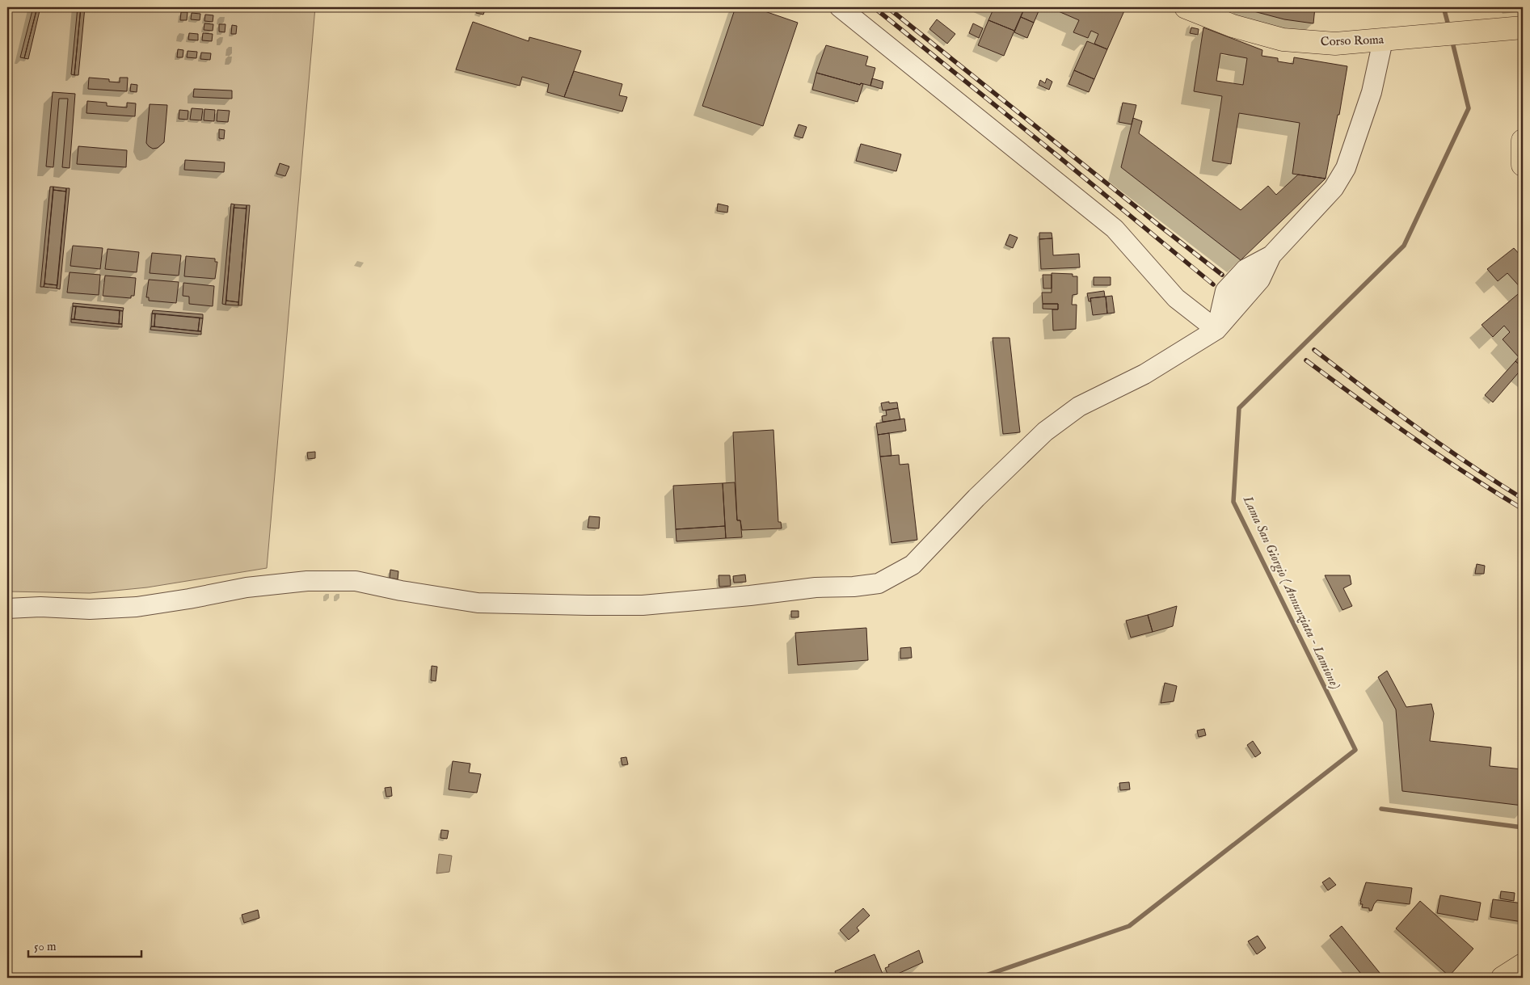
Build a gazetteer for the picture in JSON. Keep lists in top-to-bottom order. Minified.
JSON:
{"streets":{"main road":["Corso Roma"]},"water":["Lama San Giorgio ( Annunziata - Lamione)"],"scale_bar":"50 m"}
